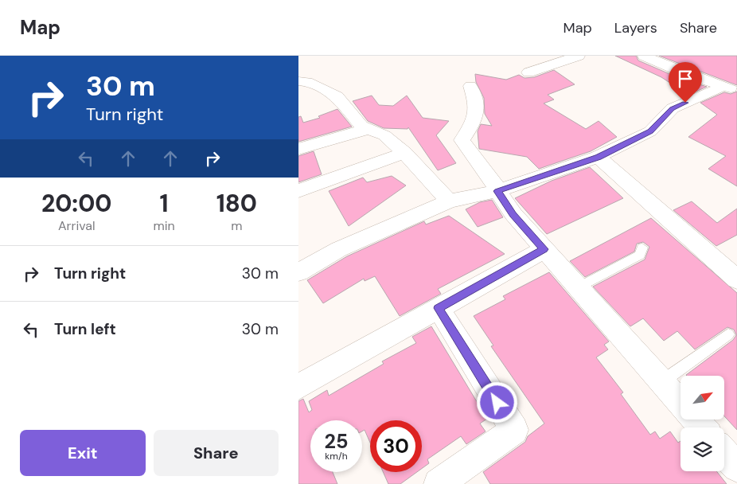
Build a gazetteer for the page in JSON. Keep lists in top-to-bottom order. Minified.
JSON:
{"north":"top right","page":{"header":"Map","nav":["Map","Layers","Share"],"turn":["30 m","Turn right"],"eta":["20:00","Arrival","1","min","180","m"],"list":[{"name":"Turn right","value":"30 m"},{"name":"Turn left","value":"30 m"}],"speed":"25 km/h","limit":"30","buttons":["Exit","Share"]}}
